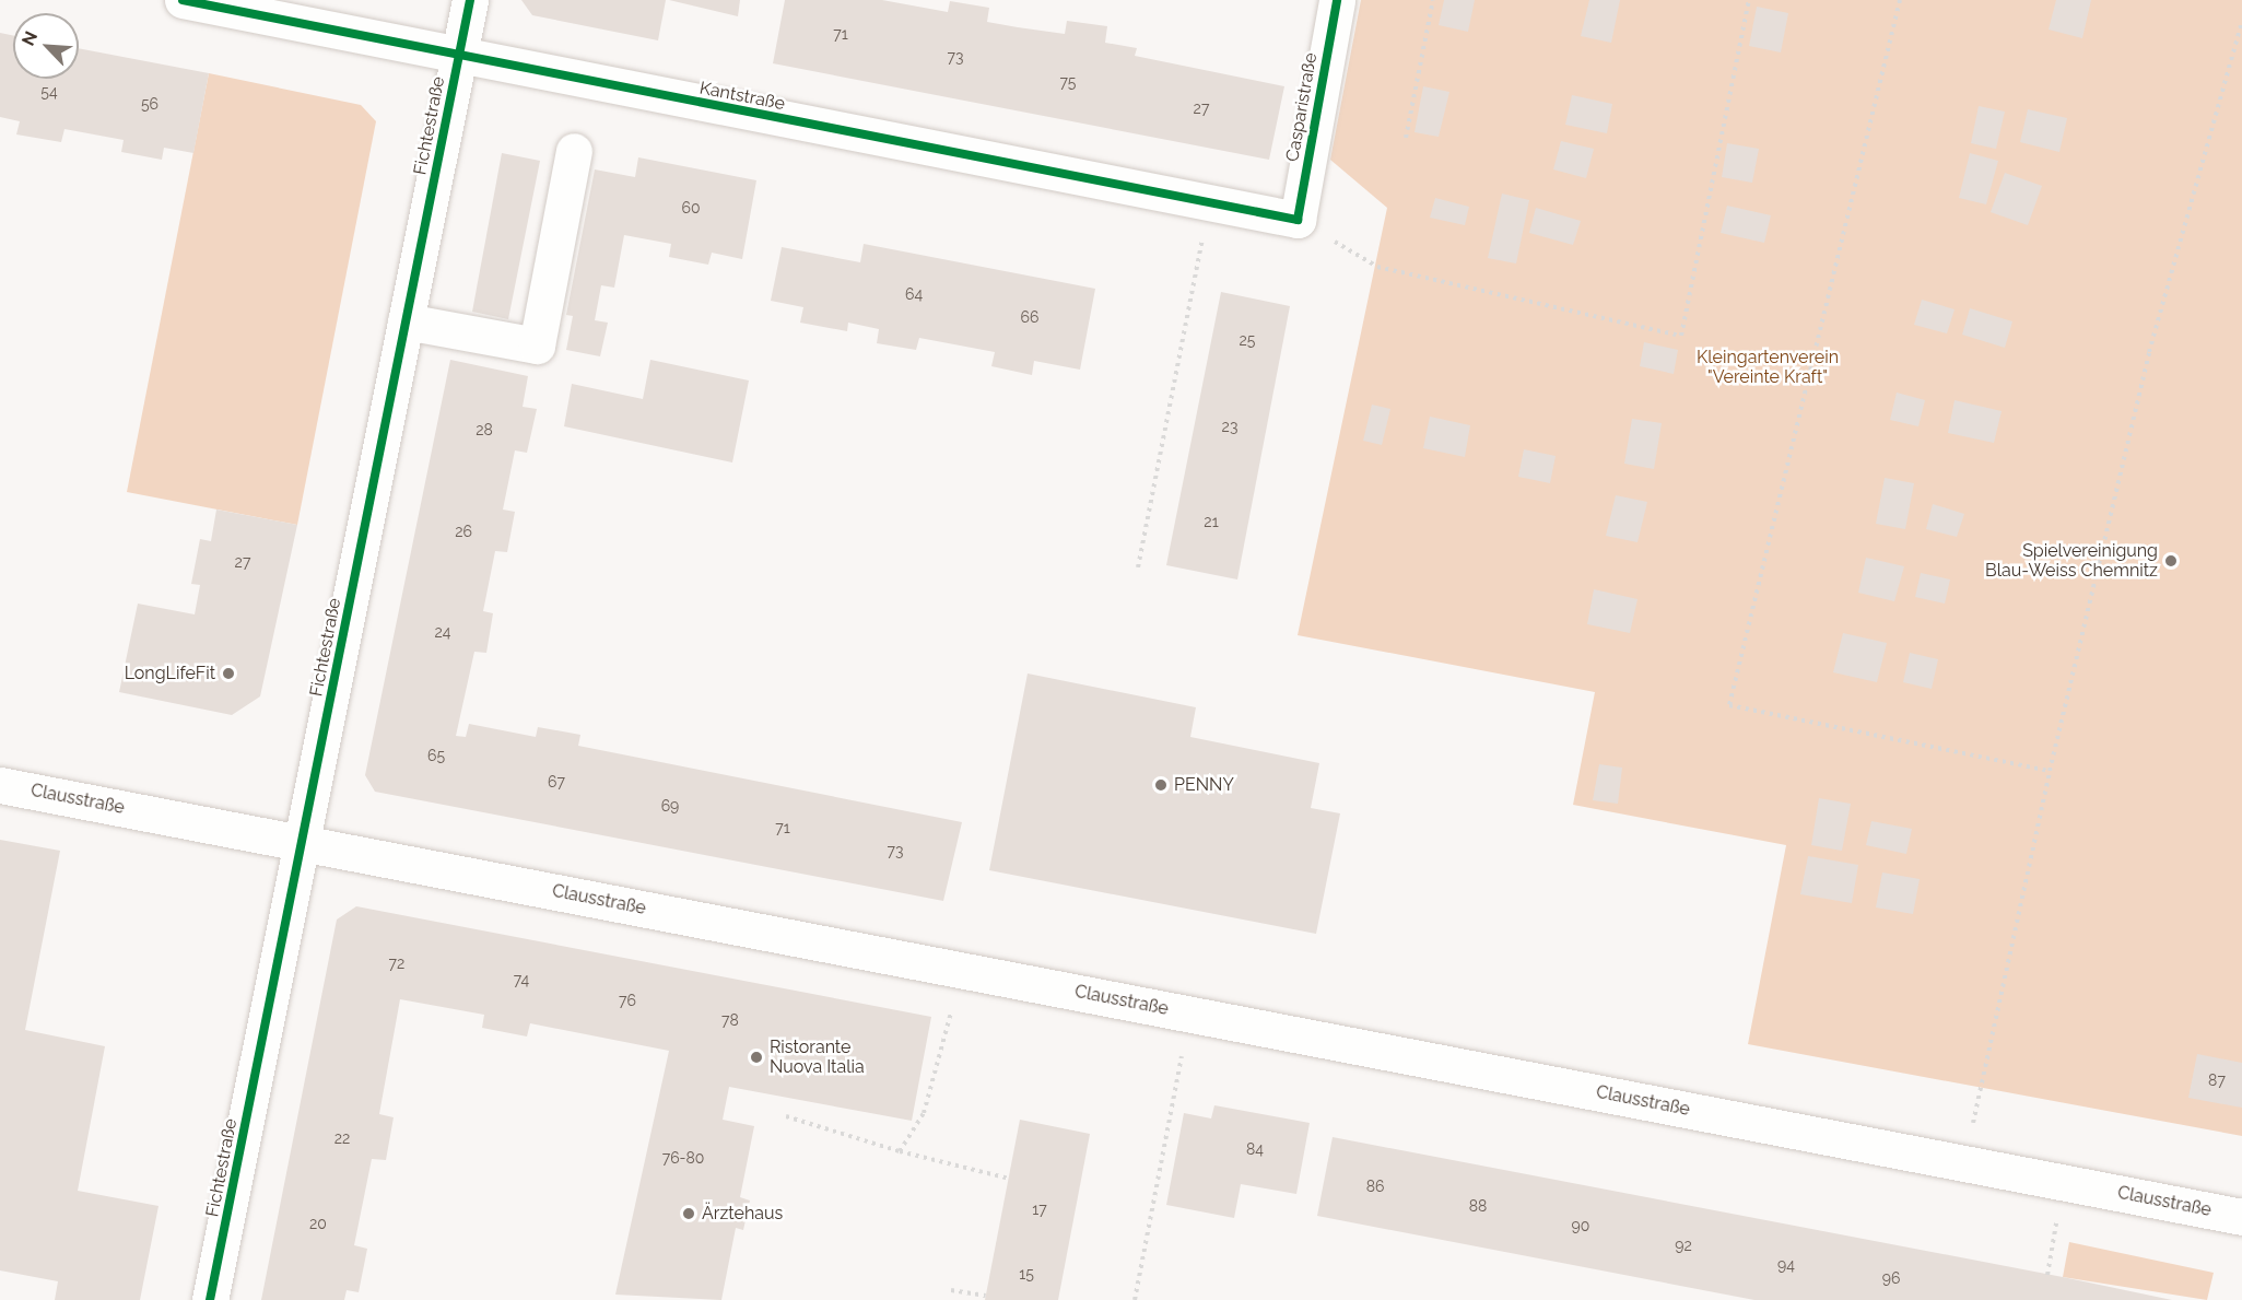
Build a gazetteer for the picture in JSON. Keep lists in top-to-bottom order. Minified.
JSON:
{"streets":{"street":["Kantstraße","Casparistraße","Fichtestraße","Clausstraße"]},"crossings":[["Kantstraße","Casparistraße"],["Kantstraße","Fichtestraße"],["Fichtestraße","Clausstraße"]],"parks":["Kleingartenverein \"Vereinte Kraft\""],"places":["Spielvereinigung Blau-Weiss Chemnitz","LongLifeFit","PENNY","Ristorante Nuova Italia","Ärztehaus"],"house_numbers":["71","73","75","54","56","27","60","64","66","25","23","28","21","26","27","24","65","67","69","71","73","72","74","76","78","87","22","84","76-80","86","88","17","20","90","92","94","15","96"],"north":"top left"}
